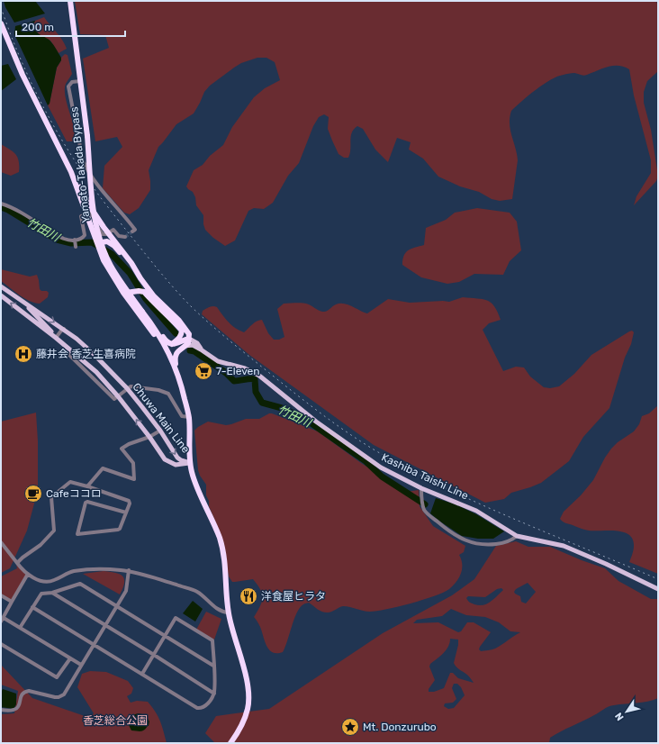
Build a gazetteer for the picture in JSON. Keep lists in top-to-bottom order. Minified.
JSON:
{"streets":{"highway":["Yamato-Takada Bypass"],"main road":["Chuwa Main Line","Kashiba Taishi Line"]},"water":["竹田川"],"parks":["香芝総合公園"],"places":{"hospital":["藤井会 香芝生喜病院"],"supermarket":["7-Eleven"],"cafe":["Cafeココロ"],"restaurant":["洋食屋ヒラタ"],"place":["Mt. Donzurubo"]},"scale_bar":"200 m","north":"bottom left"}
